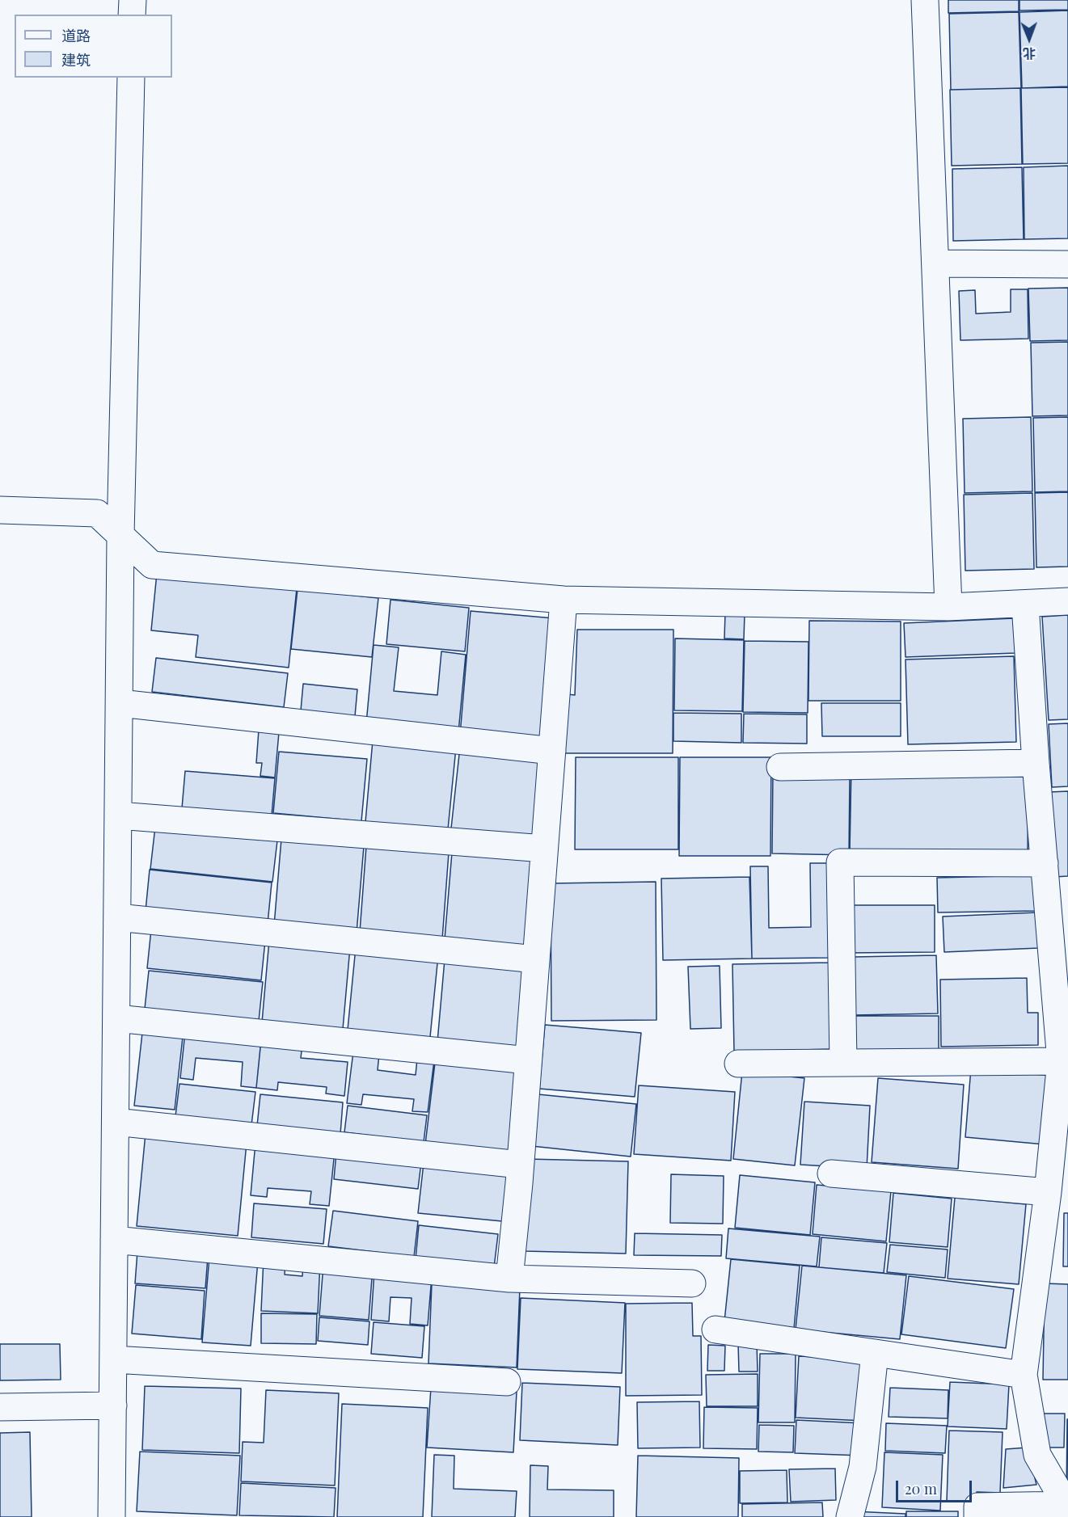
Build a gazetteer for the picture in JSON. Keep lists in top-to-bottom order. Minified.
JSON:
{"legend":["道路","建筑"],"scale_bar":"20 m","north":"bottom"}
